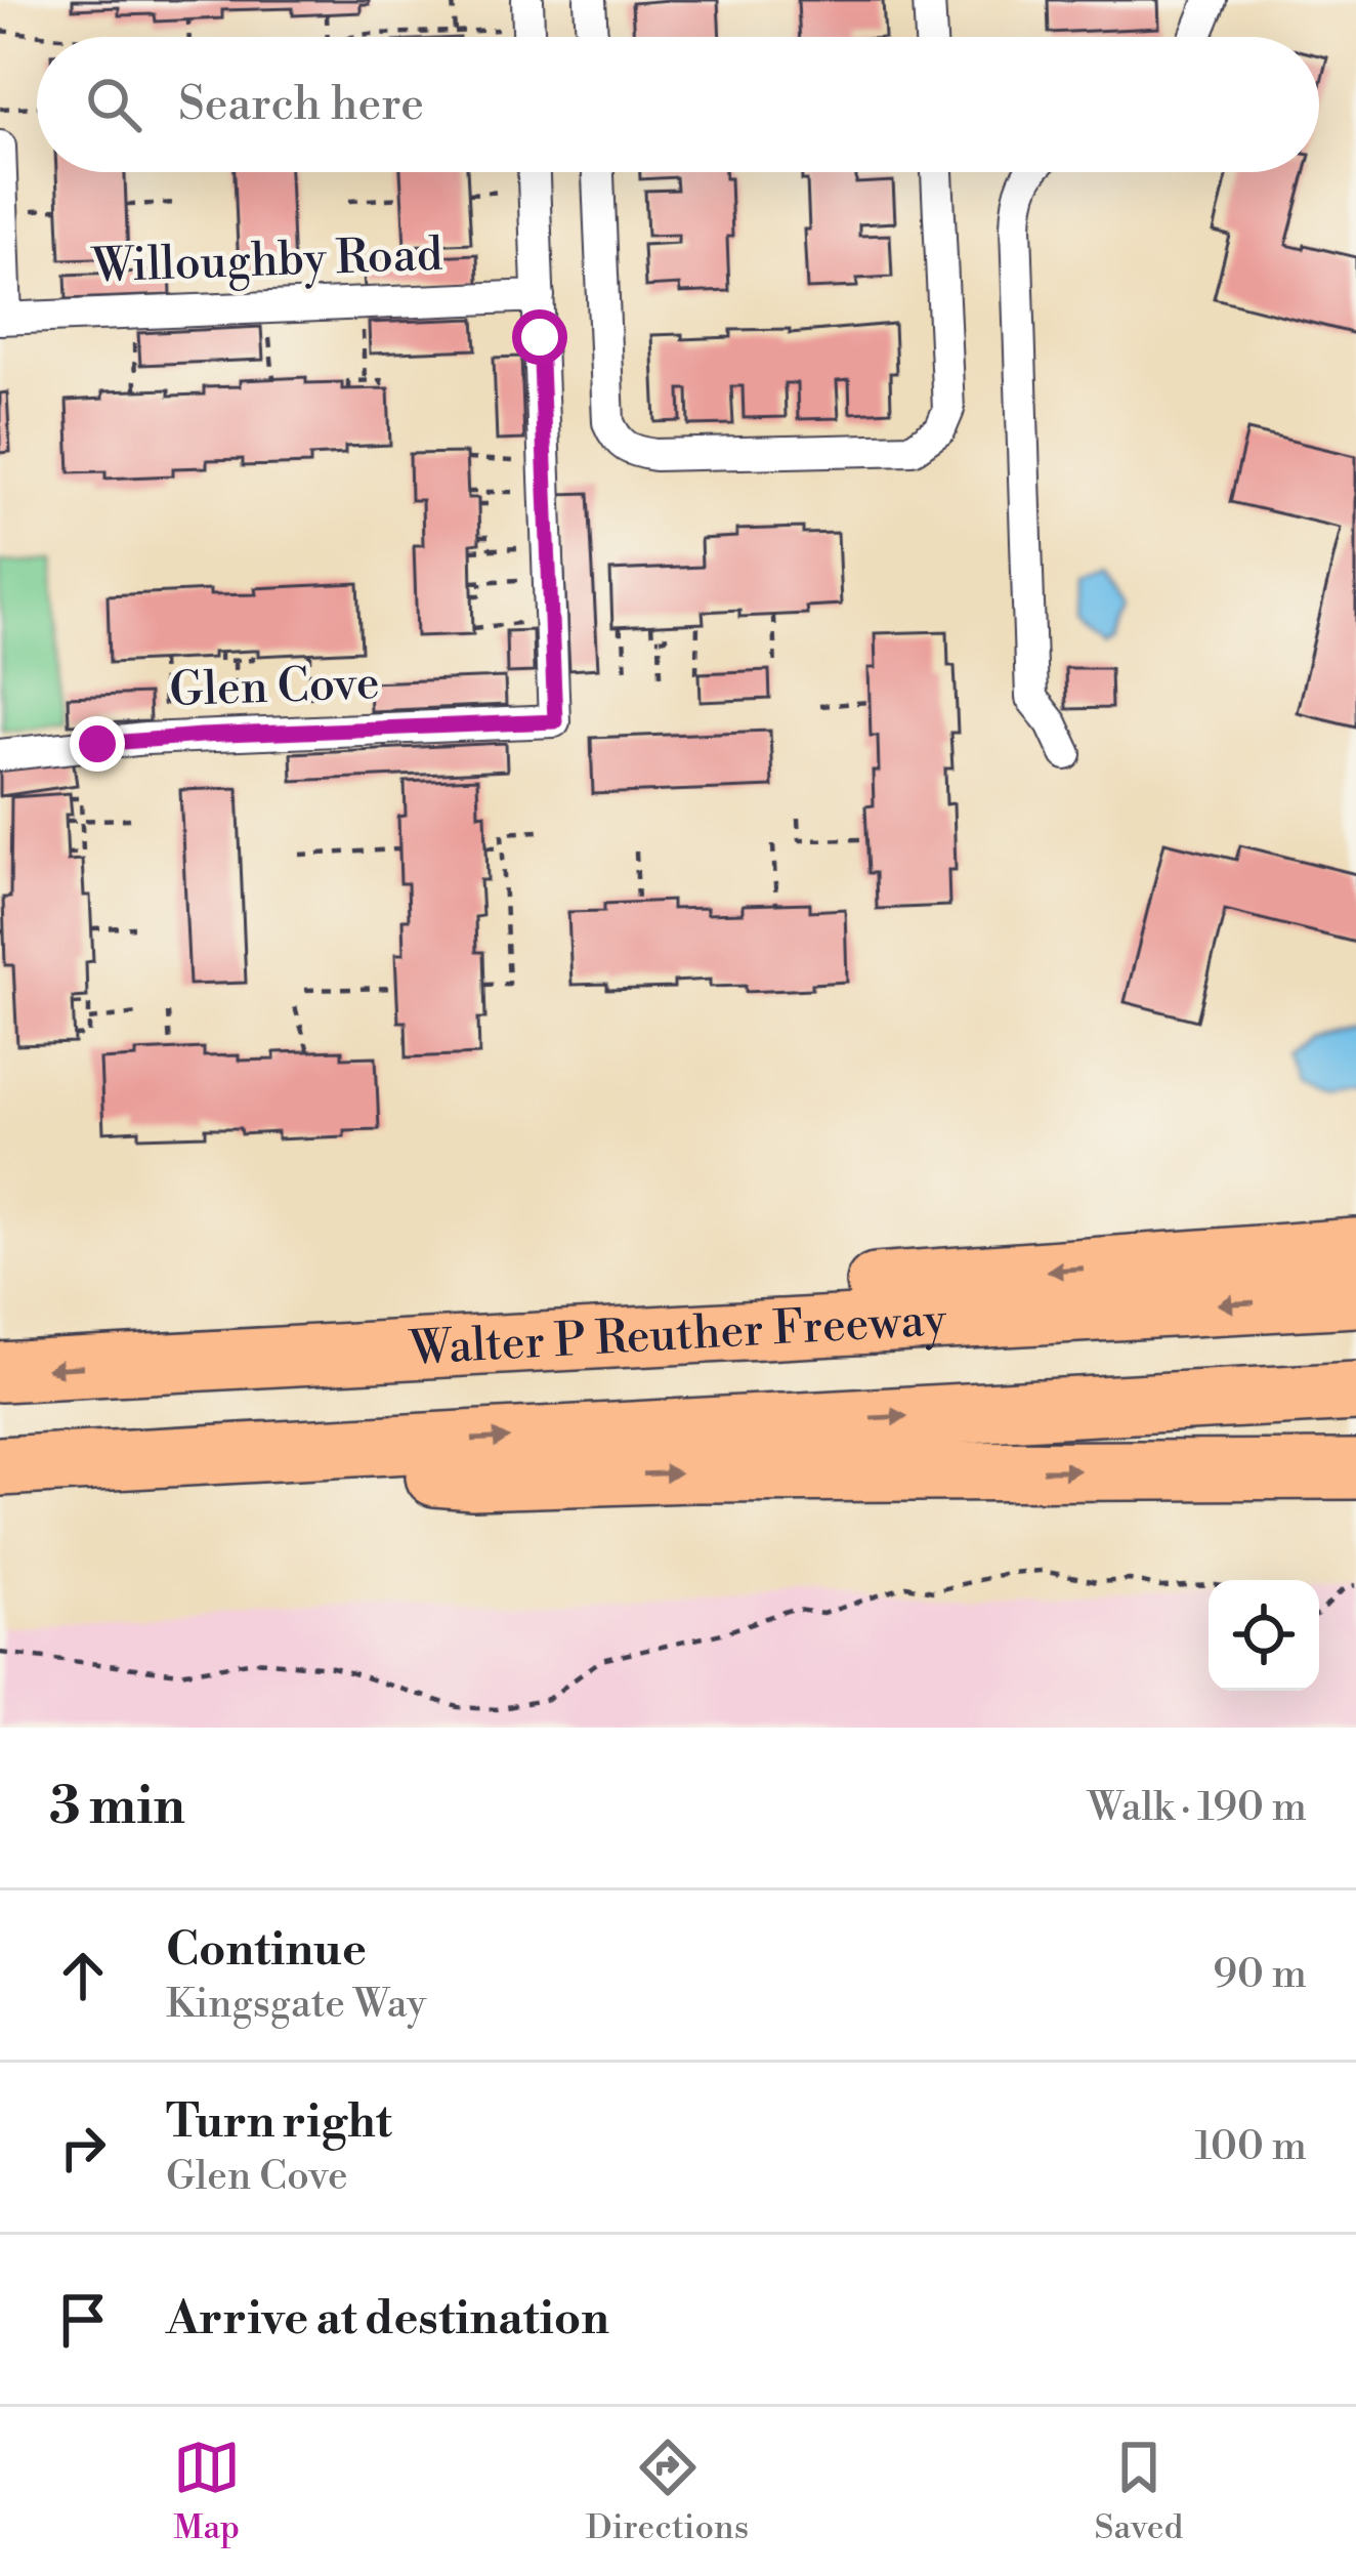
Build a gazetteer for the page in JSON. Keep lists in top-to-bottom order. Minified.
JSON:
{"streets":{"highway":["Walter P Reuther Freeway"],"street":["Willoughby Road","Glen Cove"]},"page":{"search":"Search here","heading":["3 min","Walk · 190 m"],"list":[["Continue","Kingsgate Way","90 m"],["Turn right","Glen Cove","100 m"],"Arrive at destination"],"nav":["Map","Directions","Saved"]}}
